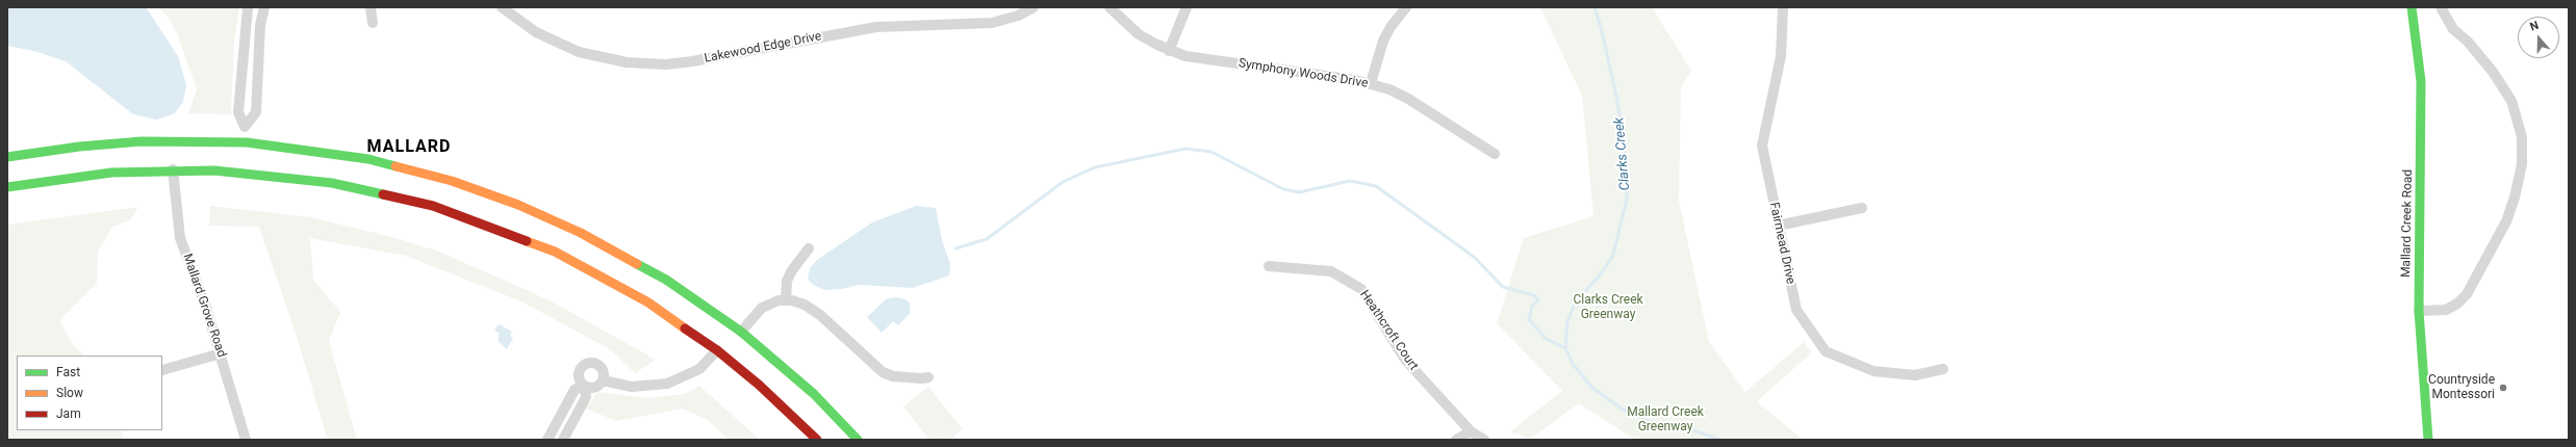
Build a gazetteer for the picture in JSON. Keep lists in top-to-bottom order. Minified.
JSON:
{"streets":{"main road":["Mallard Creek Road"],"street":["Lakewood Edge Drive","Symphony Woods Drive","Fairmead Drive","Mallard Grove Road","Heathcroft Court"]},"districts":["MALLARD"],"water":["Clarks Creek"],"parks":["Clarks Creek Greenway","Mallard Creek Greenway"],"places":["Countryside Montessori"],"legend":["Fast","Slow","Jam"],"north":"top"}
